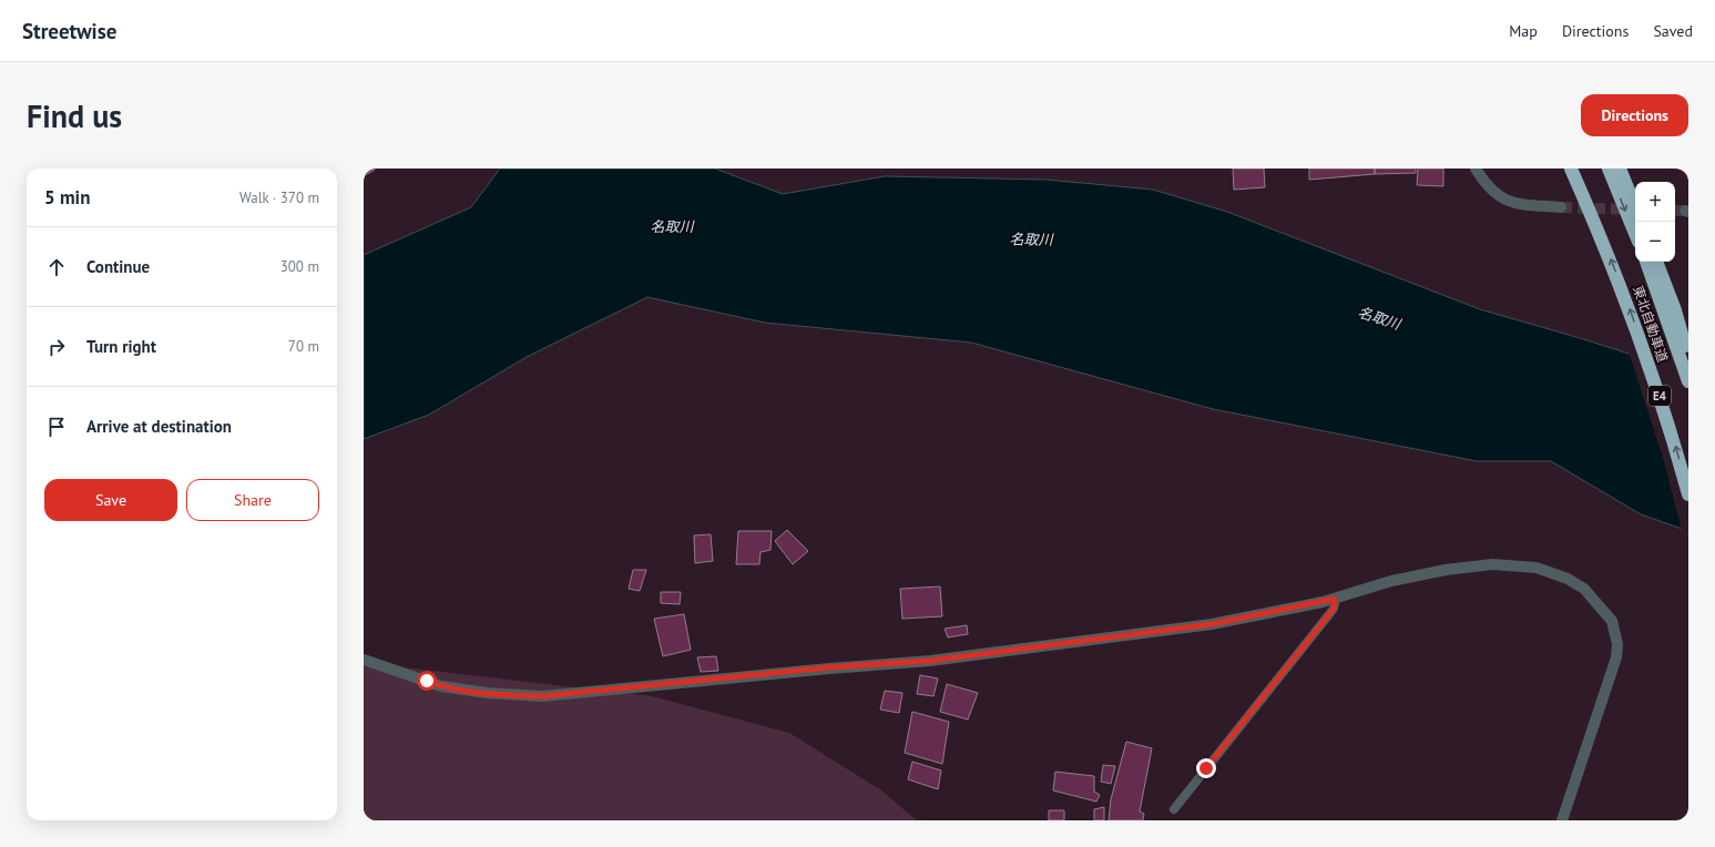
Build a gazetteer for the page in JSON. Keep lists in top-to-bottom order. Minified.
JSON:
{"streets":{"highway":["東北自動車道","E4"]},"water":["名取川"],"page":{"header":"Streetwise","nav":["Map","Directions","Saved"],"buttons":["Directions",["Save","Share"]],"title":"Find us","heading":["5 min","Walk · 370 m"],"map_buttons":["+","−"],"list":[["Continue","300 m"],["Turn right","70 m"],"Arrive at destination"]}}
